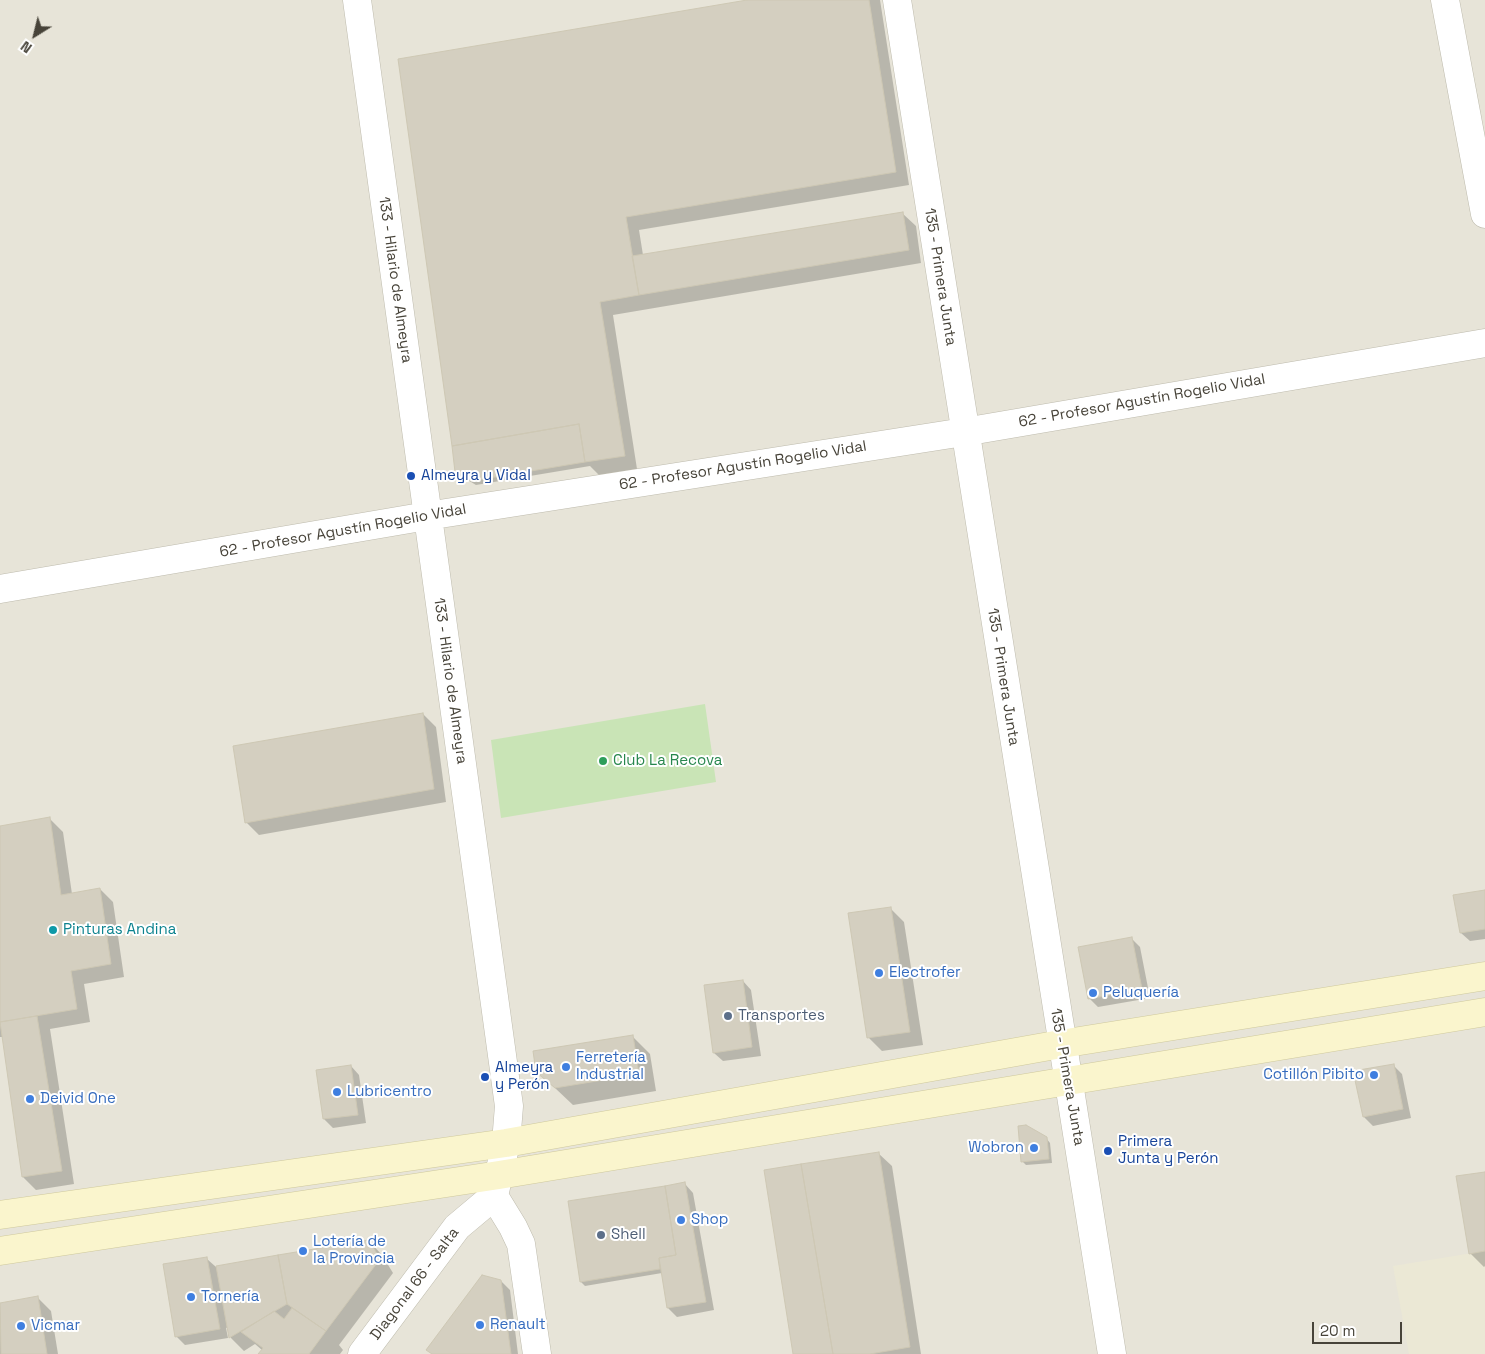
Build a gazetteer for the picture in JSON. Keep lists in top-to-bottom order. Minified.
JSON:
{"streets":{"street":["135 - Primera Junta","133 - Hilario de Almeyra","62 - Profesor Agustín Rogelio Vidal","Diagonal 66 - Salta"]},"crossings":[["135 - Primera Junta","62 - Profesor Agustín Rogelio Vidal"],["133 - Hilario de Almeyra","62 - Profesor Agustín Rogelio Vidal"],["133 - Hilario de Almeyra","Diagonal 66 - Salta"]],"places":["Almeyra y Vidal","Club La Recova","Pinturas Andina","Electrofer","Peluquería","Transportes","Ferretería Industrial","Cotillón Pibito","Almeyra y Perón","Lubricentro","Deivid One","Wobron","Primera Junta y Perón","Shop","Shell","Lotería de la Provincia","Tornería","Renault","Vicmar"],"scale_bar":"20 m","north":"bottom left"}
